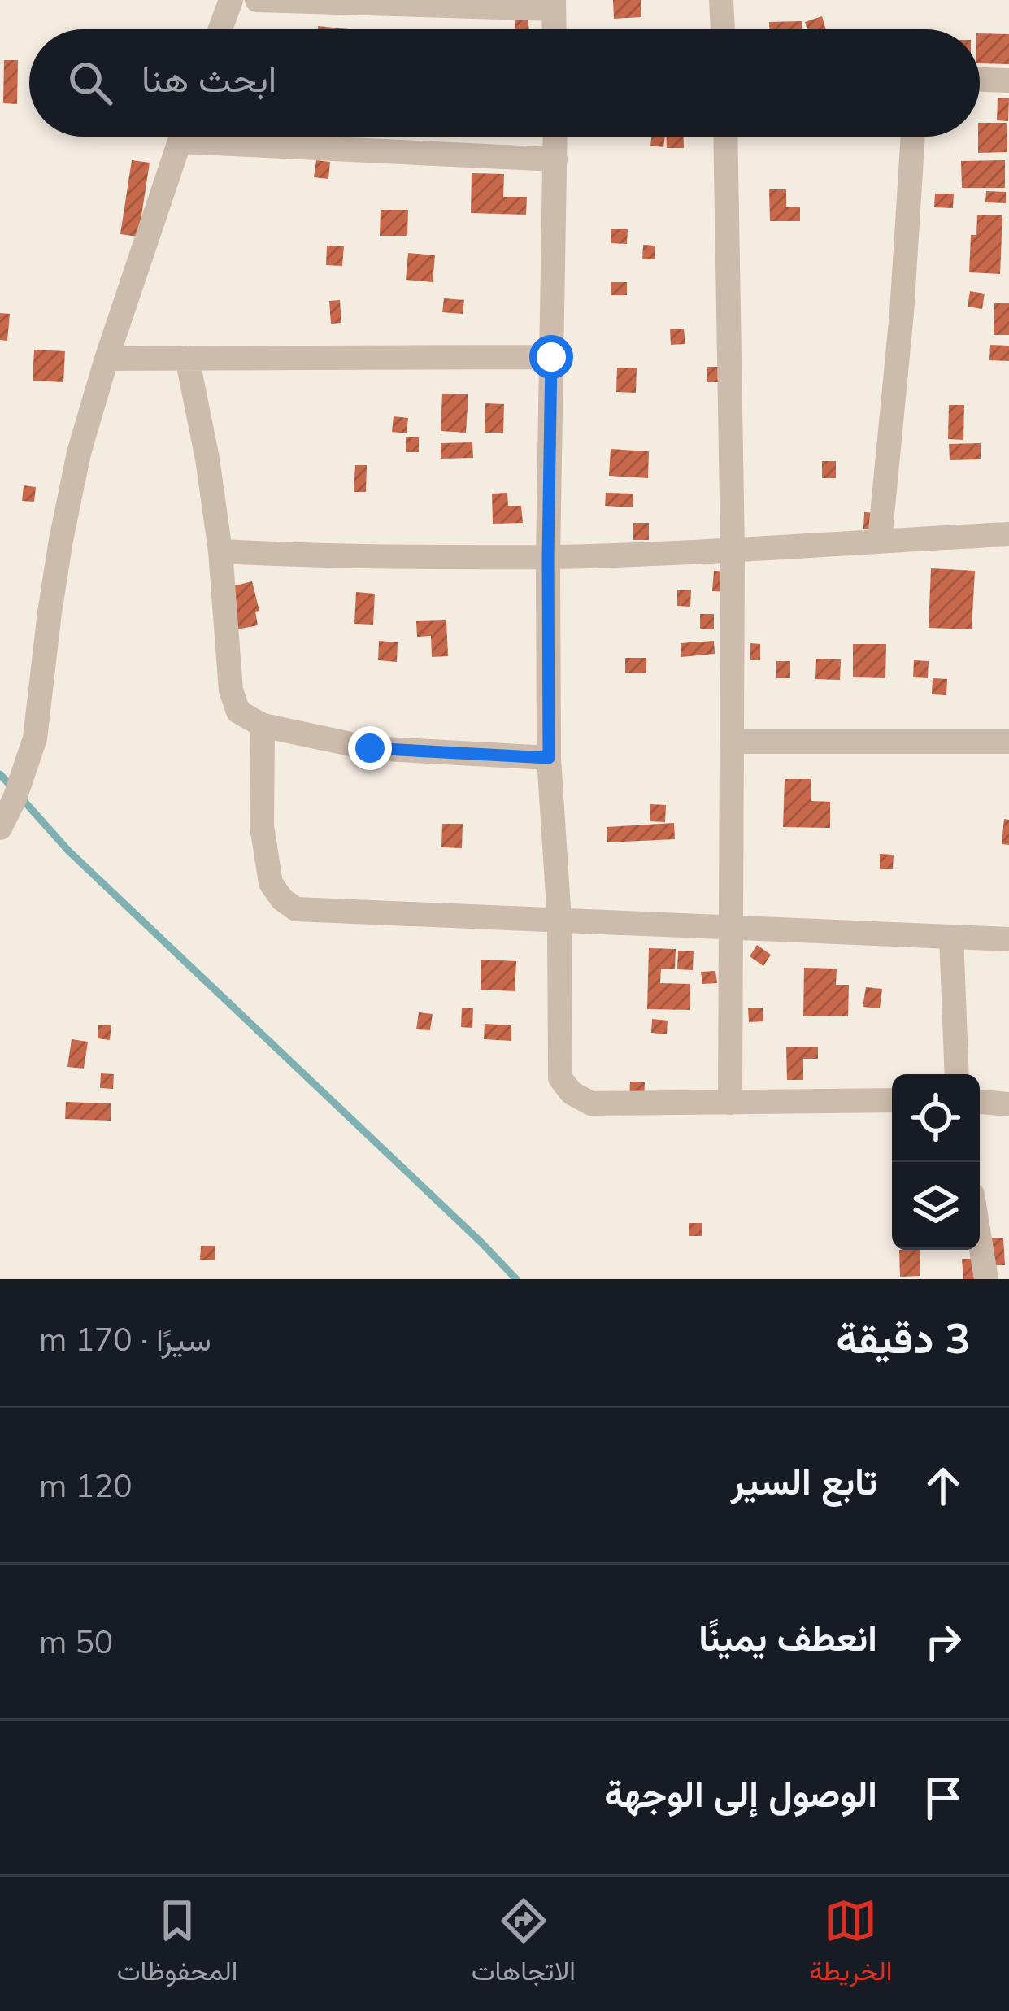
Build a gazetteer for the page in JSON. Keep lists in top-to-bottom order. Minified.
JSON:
{"page":{"search":"ابحث هنا","heading":["3 دقيقة","سيرًا · 170 m"],"list":[["تابع السير","120 m"],["انعطف يمينًا","50 m"],"الوصول إلى الوجهة"],"nav":["الخريطة","الاتجاهات","المحفوظات"]}}
